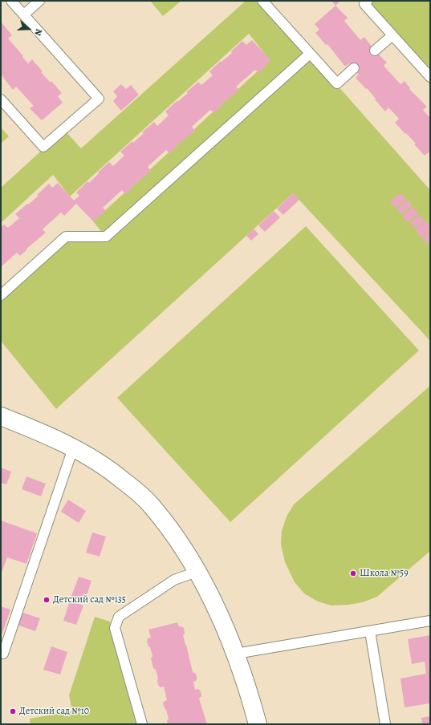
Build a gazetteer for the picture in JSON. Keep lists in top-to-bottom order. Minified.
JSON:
{"places":["Школа №59","Детский сад №135","Детский сад №10"],"north":"right"}
